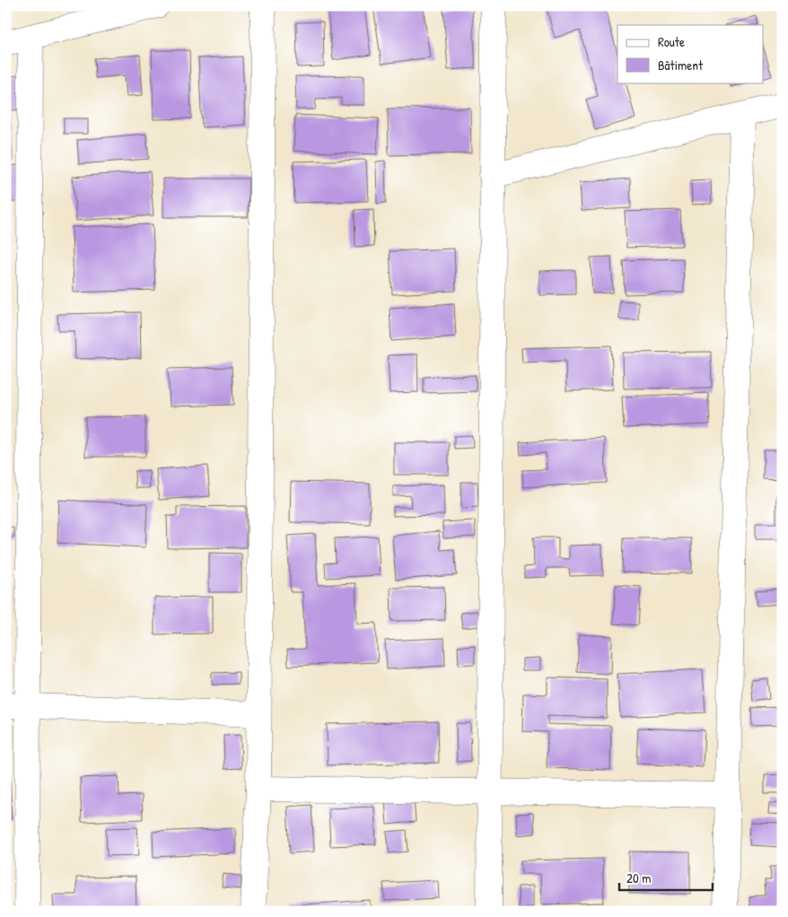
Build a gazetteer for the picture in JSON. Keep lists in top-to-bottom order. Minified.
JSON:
{"legend":["Route","Bâtiment"],"scale_bar":"20 m"}
